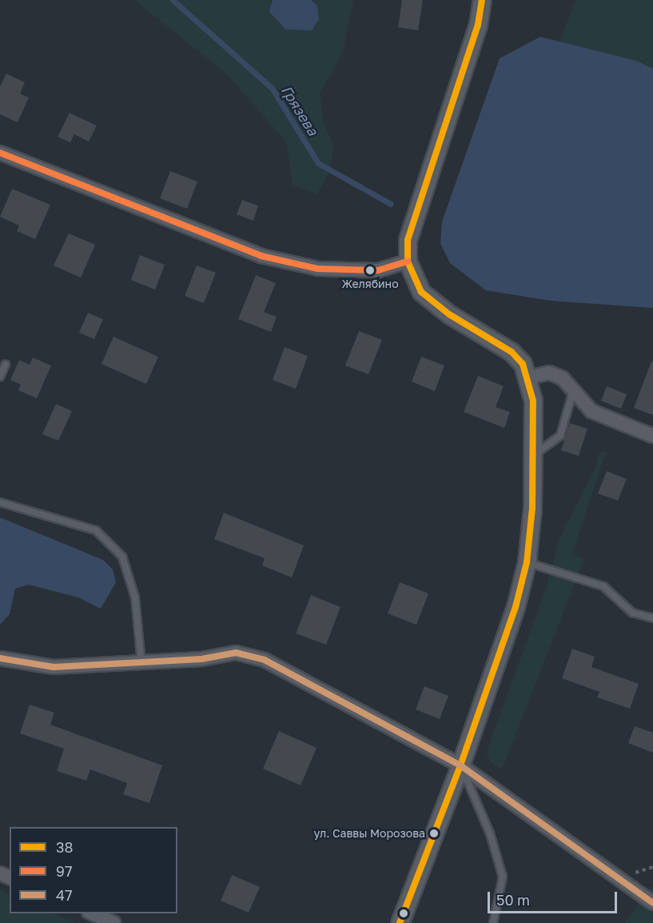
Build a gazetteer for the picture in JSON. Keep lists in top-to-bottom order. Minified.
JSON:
{"water":["Грязева"],"places":["Желябино","ул. Саввы Морозова"],"lines":["transit line 38","transit line 97","transit line 47"],"legend":["38","97","47"],"scale_bar":"50 m"}
